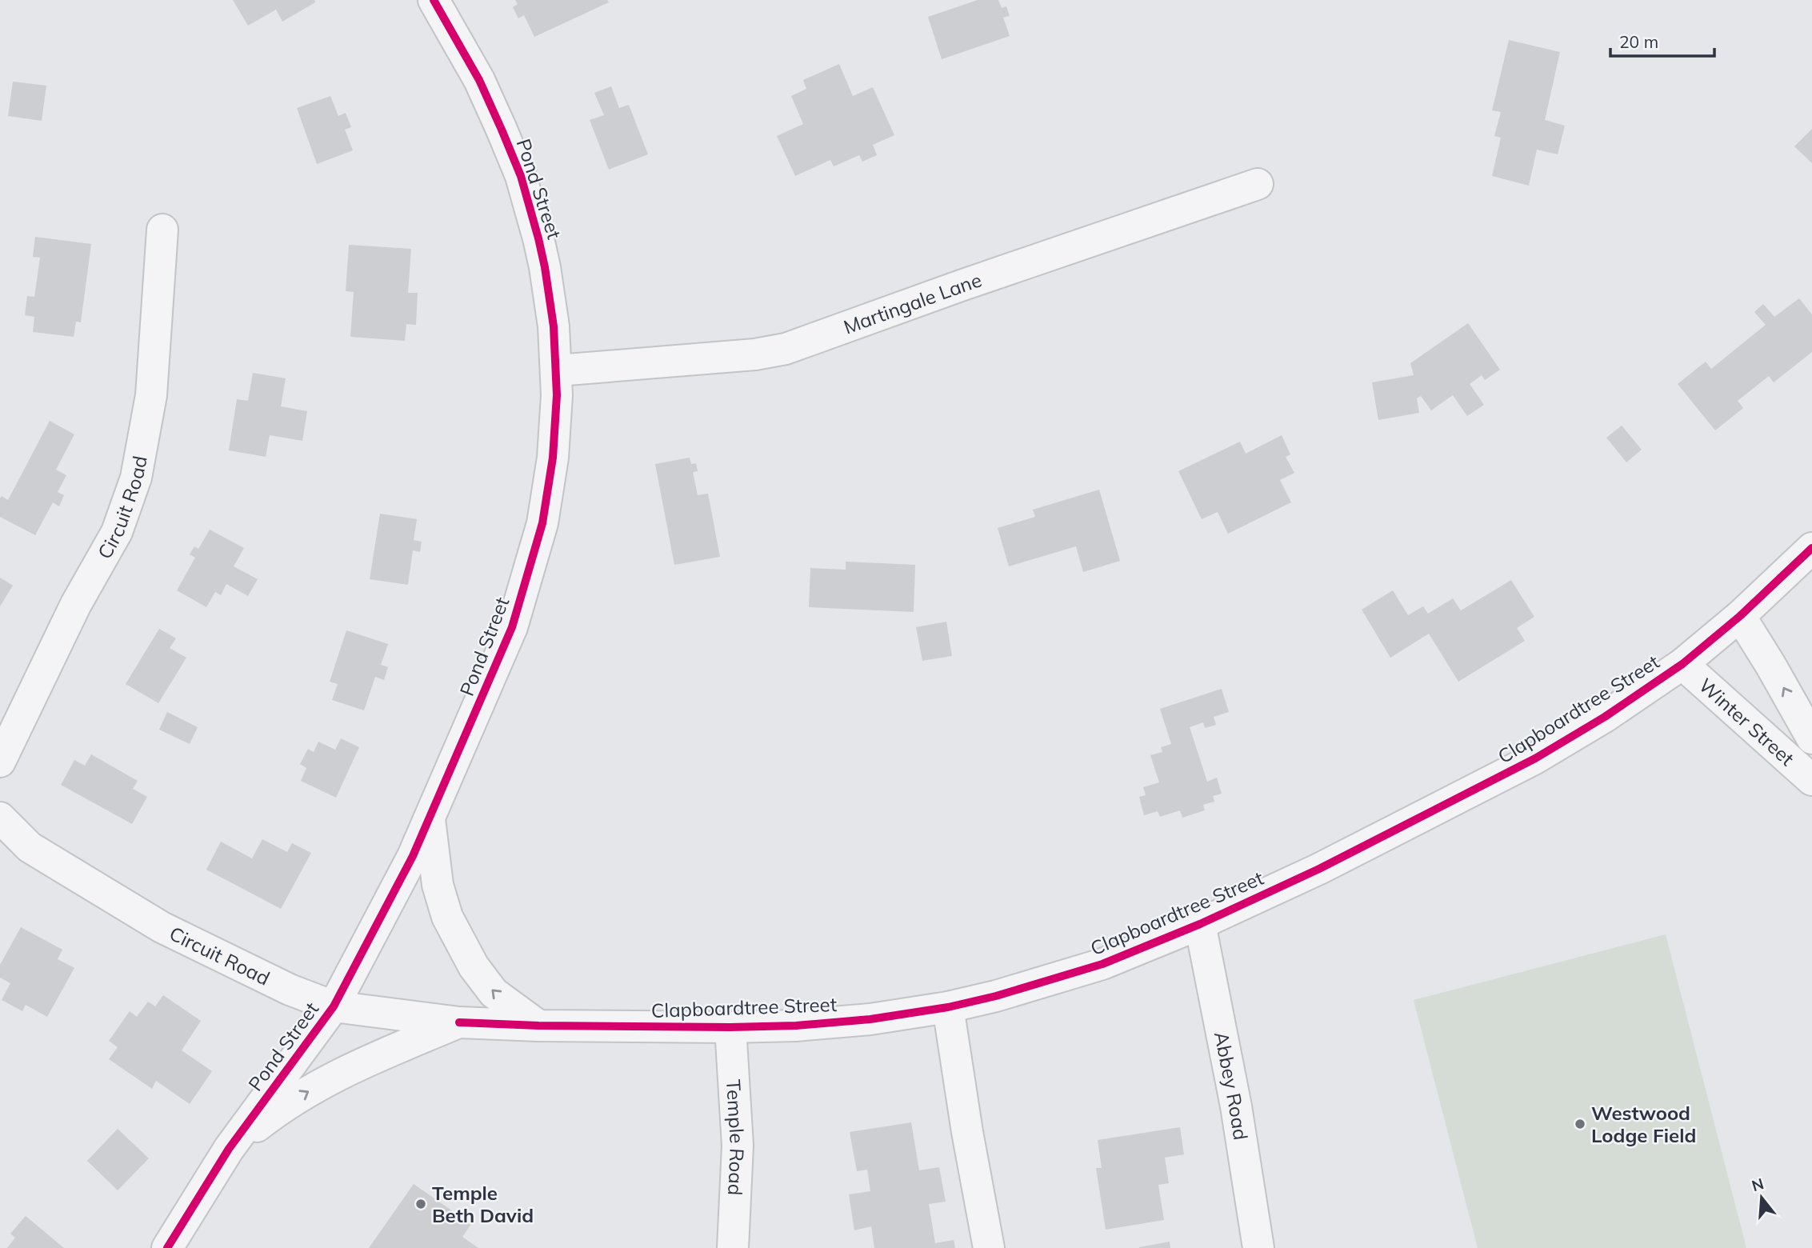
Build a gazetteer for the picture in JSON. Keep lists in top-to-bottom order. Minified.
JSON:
{"streets":{"street":["Pond Street","Martingale Lane","Circuit Road","Clapboardtree Street","Winter Street","Abbey Road","Temple Road"]},"crossings":[["Pond Street","Martingale Lane"],["Pond Street","Circuit Road"],["Pond Street","Clapboardtree Street"],["Circuit Road","Clapboardtree Street"],["Clapboardtree Street","Winter Street"],["Clapboardtree Street","Abbey Road"],["Clapboardtree Street","Temple Road"]],"places":["Westwood Lodge Field","Temple Beth David"],"scale_bar":"20 m","north":"top"}
